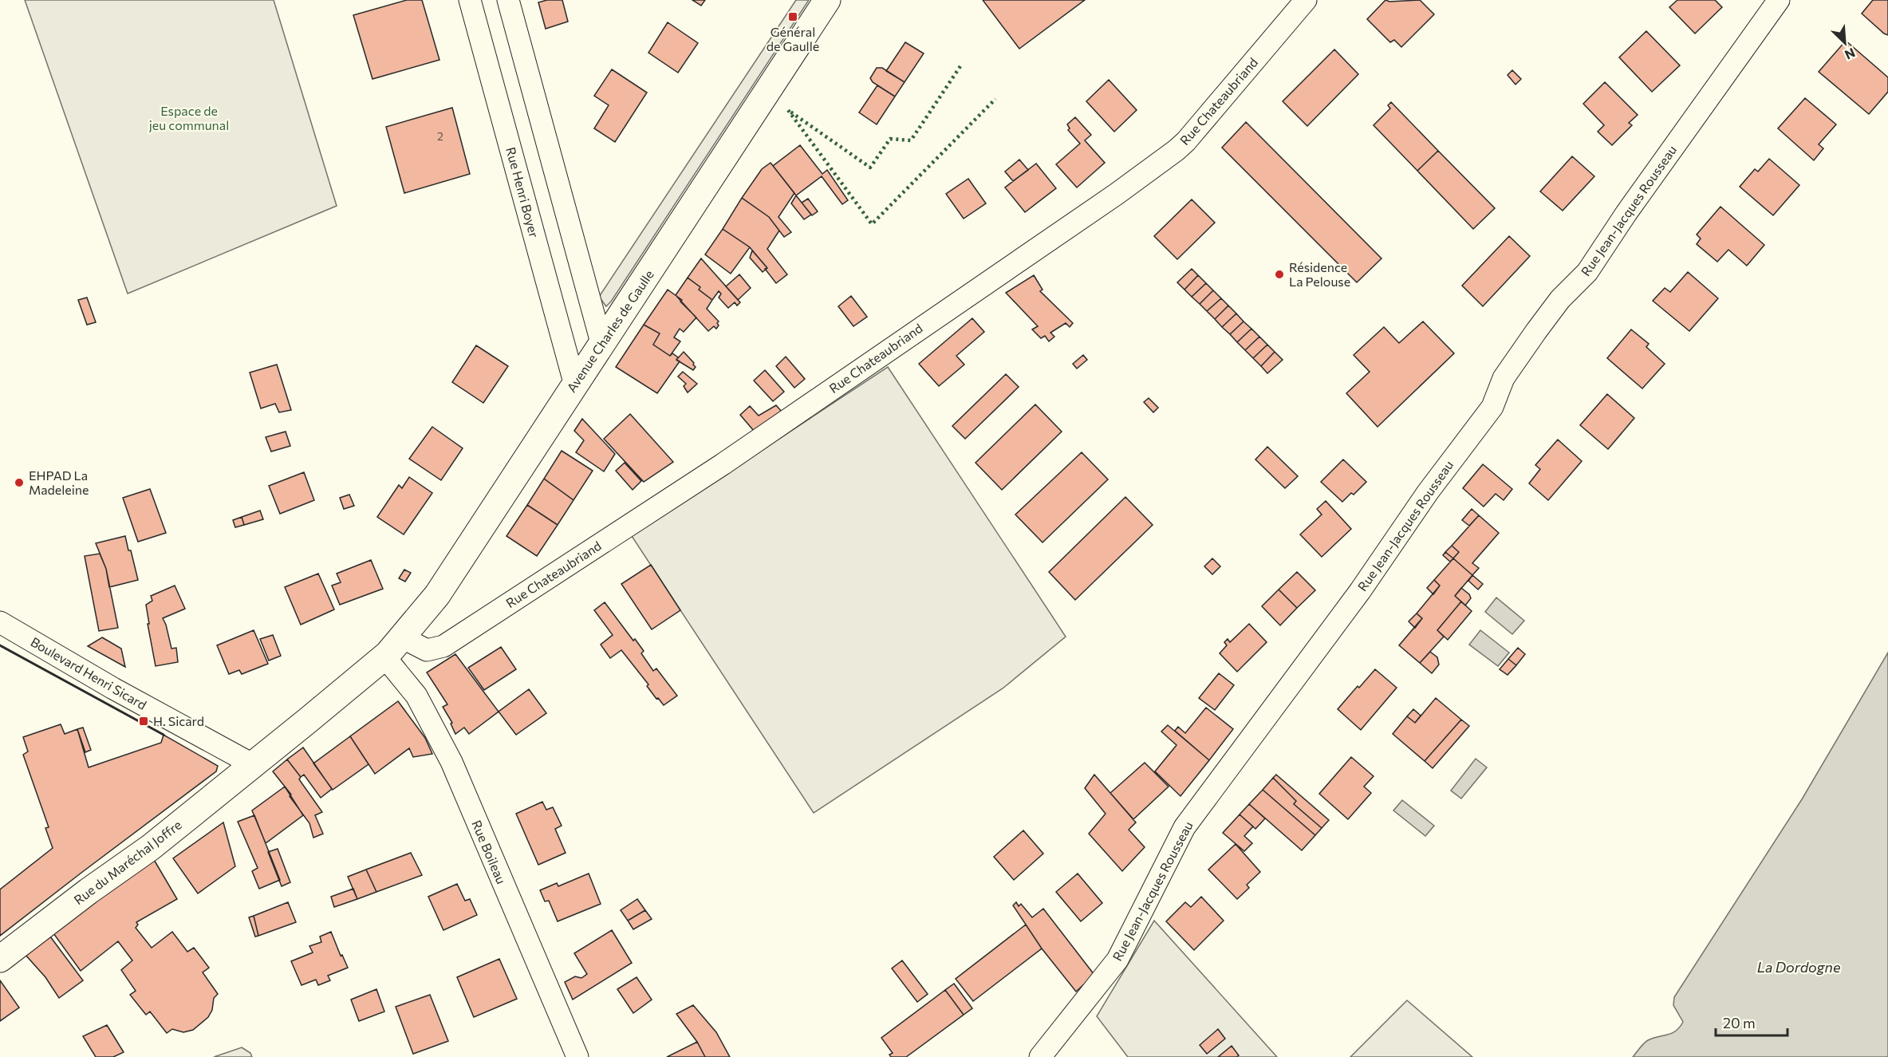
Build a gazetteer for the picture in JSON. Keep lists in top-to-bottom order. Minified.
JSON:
{"streets":{"main road":["Avenue Charles de Gaulle","Rue du Maréchal Joffre"],"street":["Rue Chateaubriand","Rue Henri Boyer","Rue Jean-Jacques Rousseau","Boulevard Henri Sicard","Rue Boileau"]},"crossings":[["Rue Chateaubriand","Avenue Charles de Gaulle"],["Rue Henri Boyer","Avenue Charles de Gaulle"],["Avenue Charles de Gaulle","Rue Boileau"],["Avenue Charles de Gaulle","Rue du Maréchal Joffre"],["Boulevard Henri Sicard","Rue du Maréchal Joffre"],["Rue Boileau","Rue du Maréchal Joffre"]],"water":["La Dordogne"],"parks":["Espace de jeu communal"],"places":{"transit":["Général de Gaulle","H. Sicard"],"other":["Résidence La Pelouse","EHPAD La Madeleine"]},"house_numbers":["2"],"scale_bar":"20 m","north":"bottom right"}
